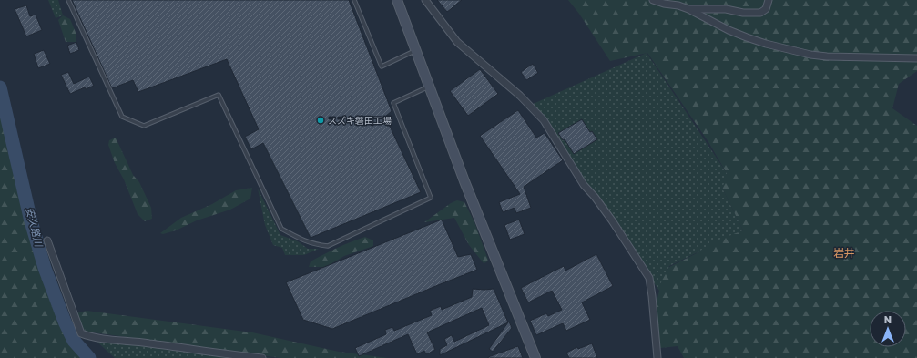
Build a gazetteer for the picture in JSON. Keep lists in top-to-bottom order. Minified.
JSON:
{"districts":["岩井"],"water":["安久路川"],"places":["スズキ磐田工場"],"north":"top"}
